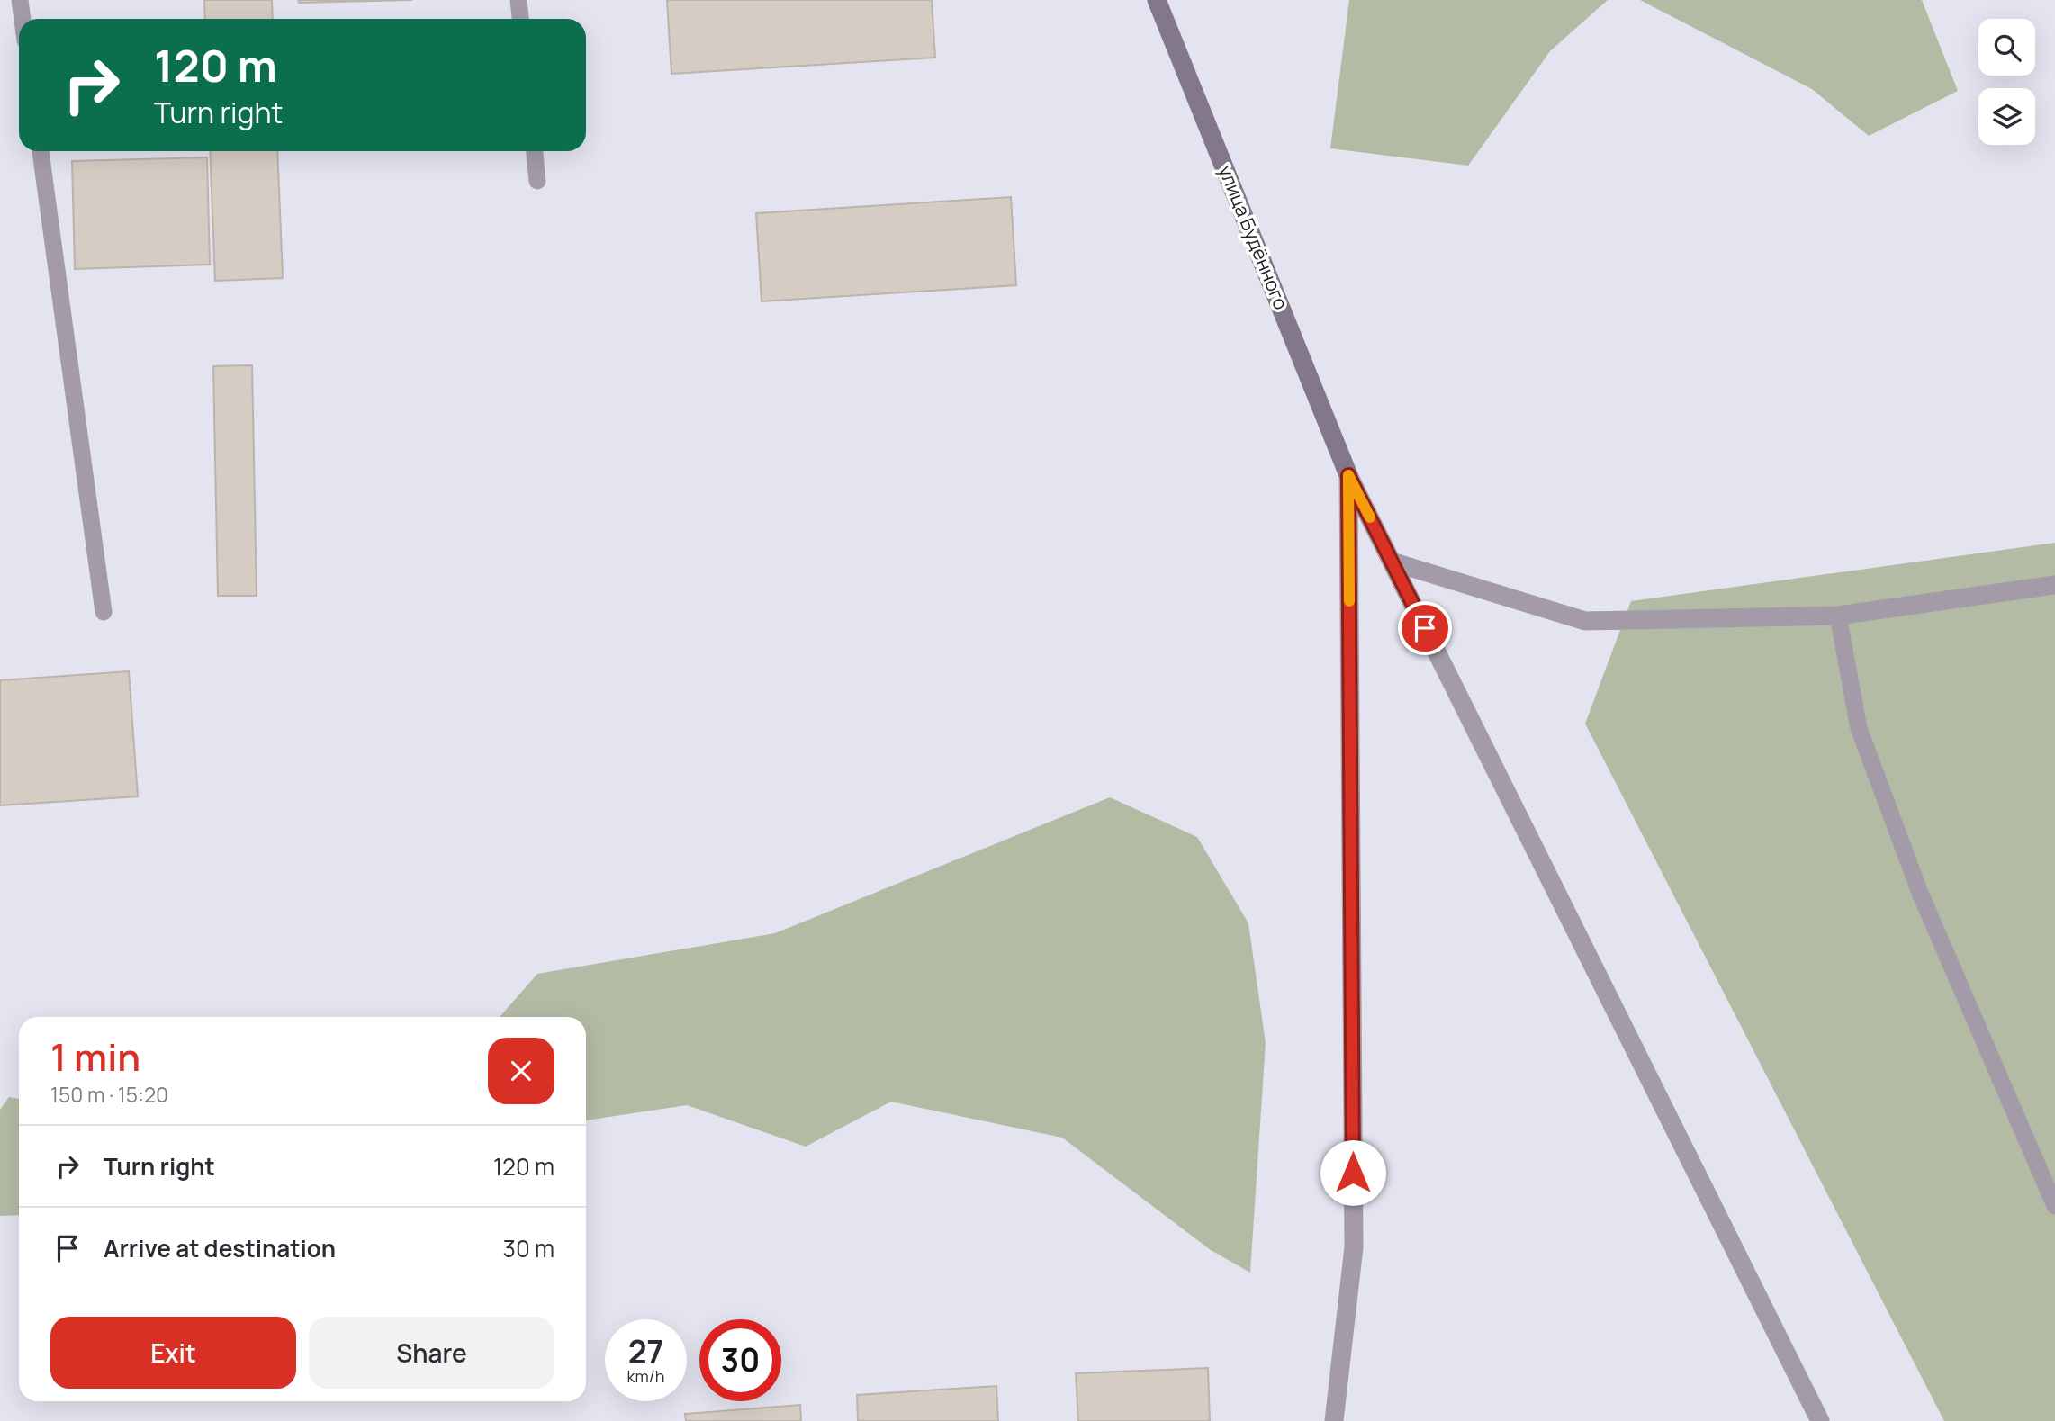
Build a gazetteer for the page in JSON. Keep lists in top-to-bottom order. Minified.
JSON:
{"streets":{"street":["улица Будённого"]},"page":{"turn":["120 m","Turn right"],"heading":["1 min","150 m · 15:20"],"list":[{"name":"Turn right","value":"120 m"},{"name":"Arrive at destination","value":"30 m"}],"buttons":["Exit","Share"],"speed":"27 km/h","limit":"30"}}
